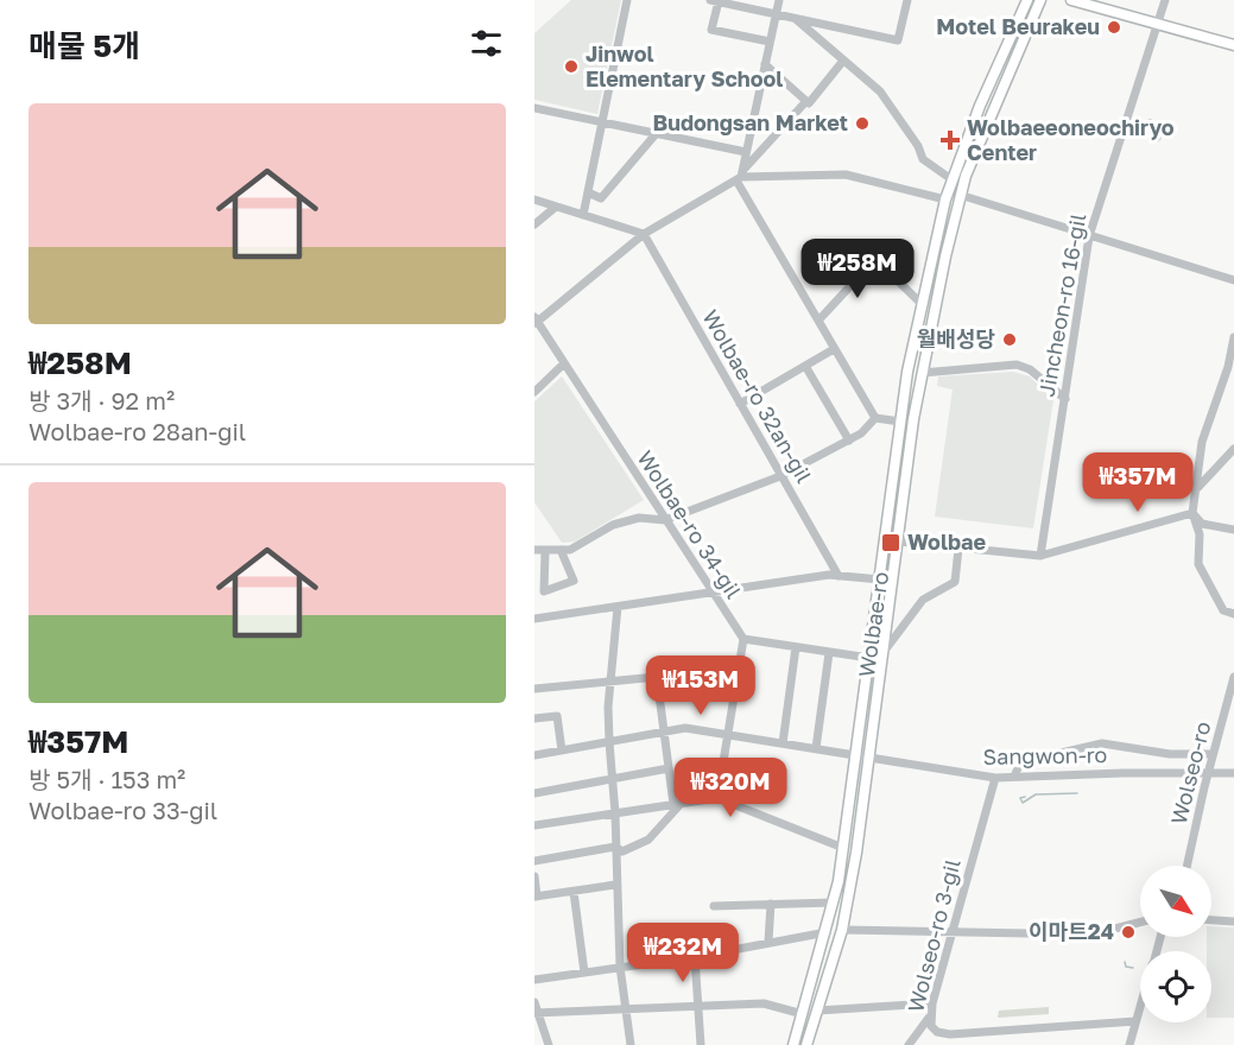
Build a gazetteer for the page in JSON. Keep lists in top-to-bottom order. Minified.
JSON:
{"streets":{"main road":["Wolbae-ro"],"street":["Jincheon-ro 16-gil","Wolbae-ro 32an-gil","Wolbae-ro 34-gil","Sangwon-ro","Wolseo-ro","Wolseo-ro 3-gil"]},"crossings":[["Wolbae-ro","Sangwon-ro"],["Sangwon-ro","Wolseo-ro"],["Sangwon-ro","Wolseo-ro 3-gil"]],"places":{"other":["Motel Beurakeu","Jinwol Elementary School","Budongsan Market","월배성당","이마트24"],"health":["Wolbaeeoneochiryo Center"],"transit":["Wolbae"]},"north":"bottom right","page":{"heading":"매물 5개","list":[{"name":"₩258M","note":"방 3개 · 92 m² · Wolbae-ro 28an-gil"},{"name":"₩357M","note":"방 5개 · 153 m² · Wolbae-ro 33-gil"}],"price":["₩258M","₩357M","₩153M","₩320M","₩232M"]}}
